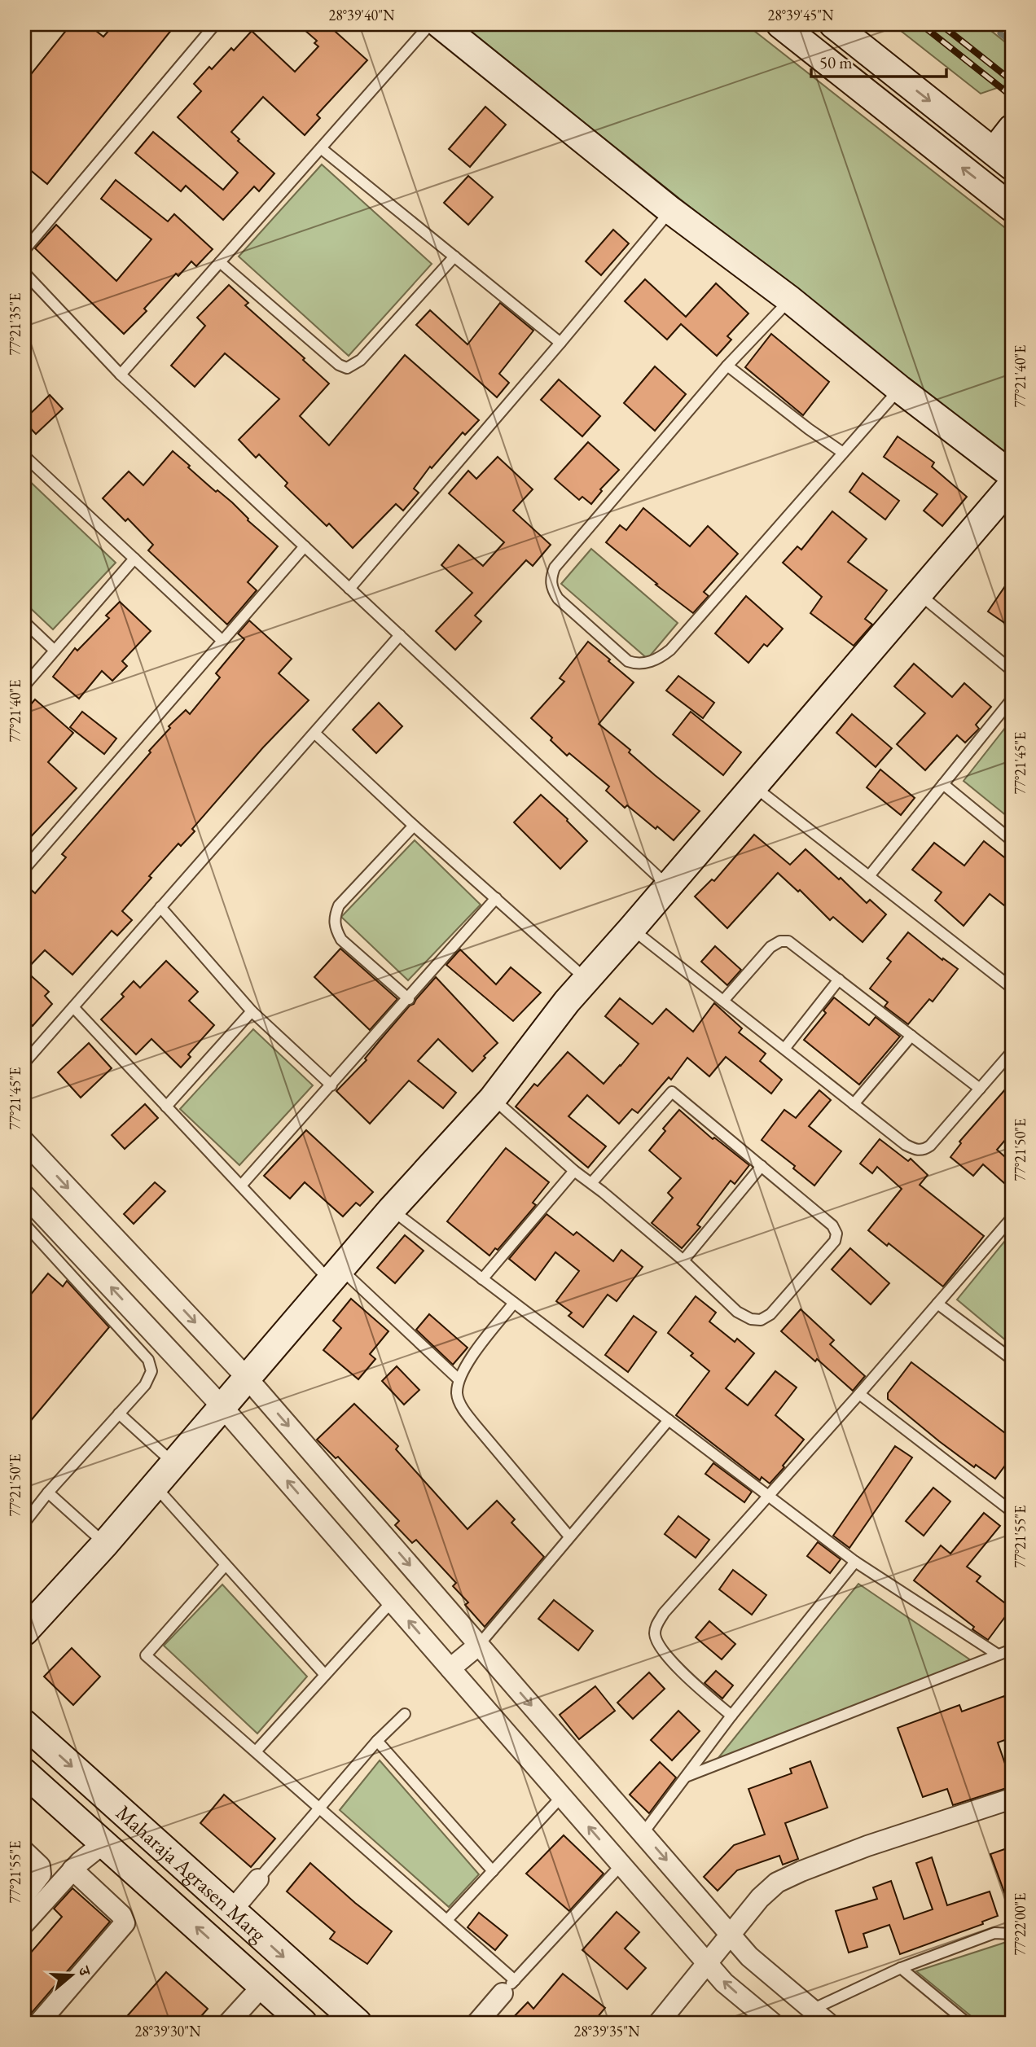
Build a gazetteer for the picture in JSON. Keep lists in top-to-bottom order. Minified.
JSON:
{"streets":{"street":["Maharaja Agrasen Marg"]},"scale_bar":"50 m","north":"right","coordinates":["28°39'40\"N","28°39'45\"N","77°21'35\"E","77°21'40\"E","77°21'45\"E","77°21'50\"E","77°21'55\"E","77°22'00\"E","28°39'30\"N","28°39'35\"N"]}
